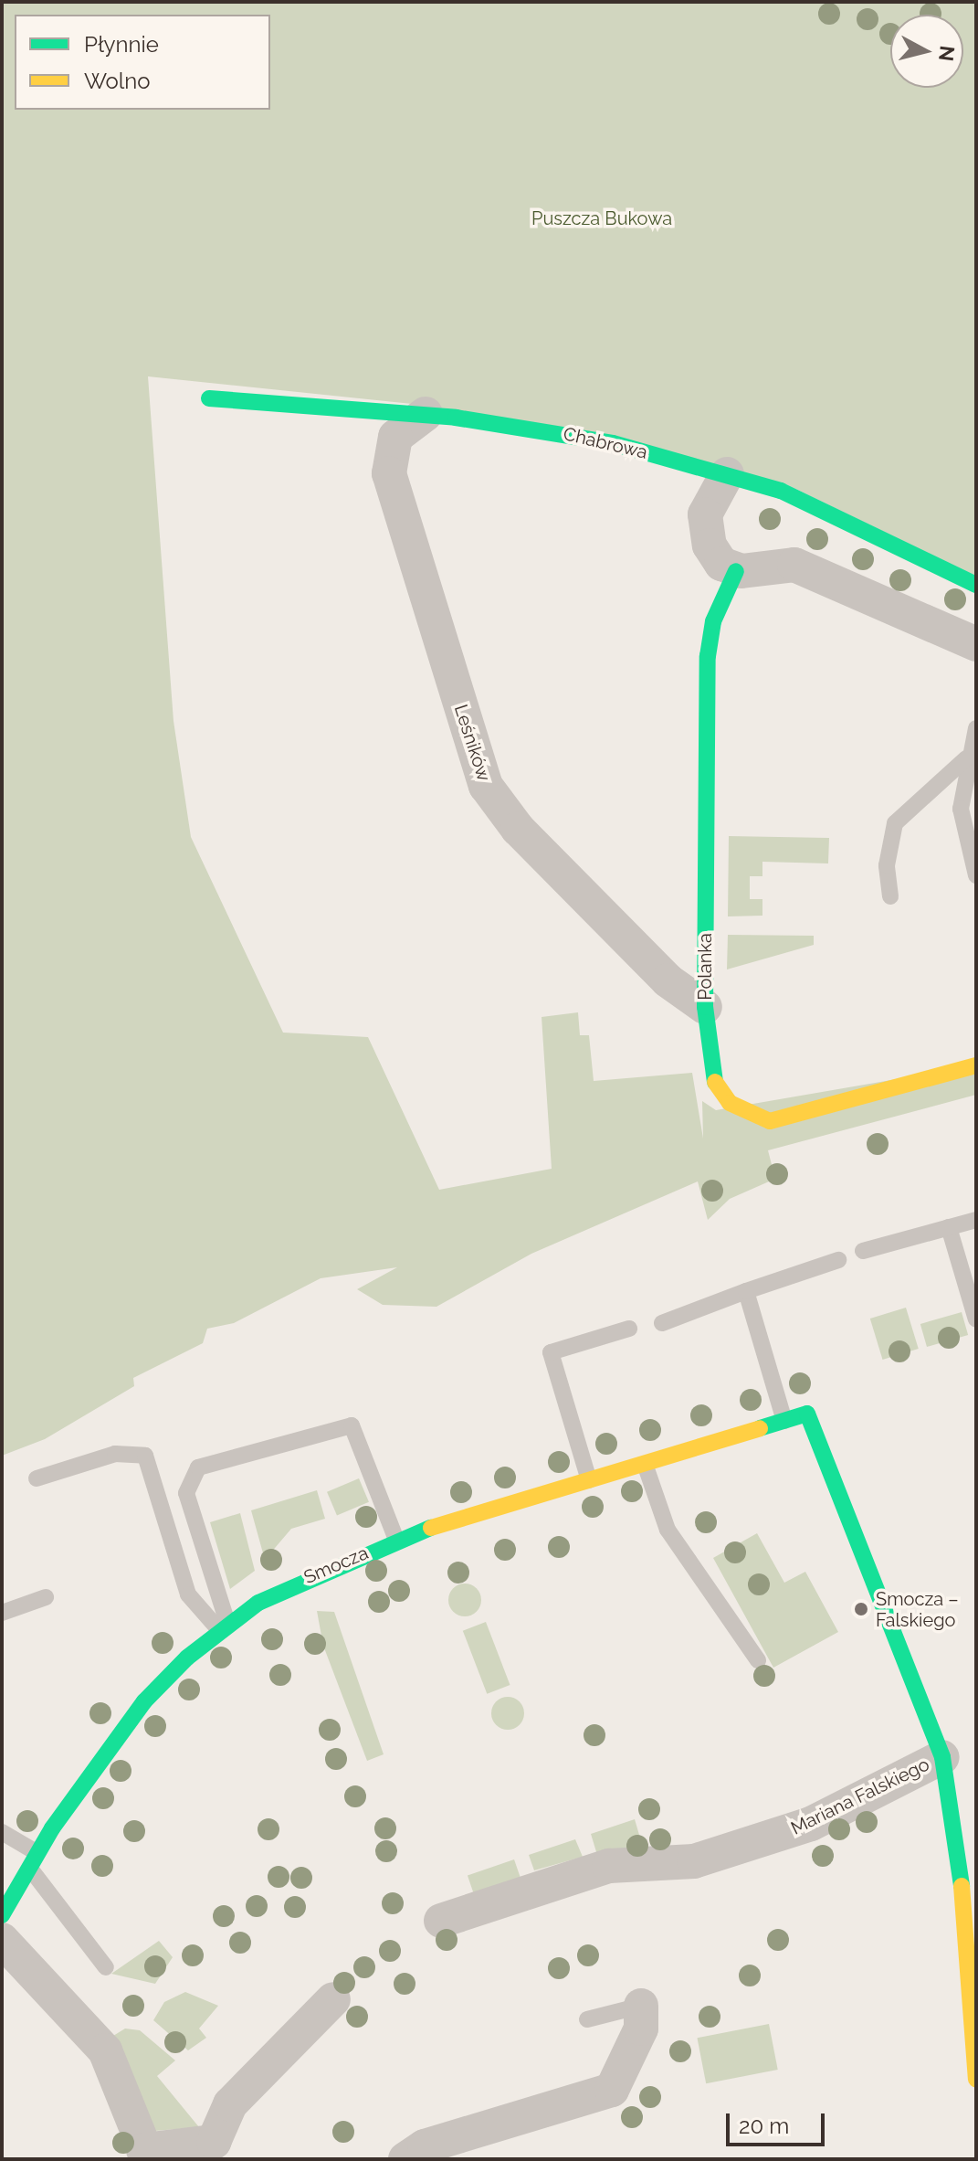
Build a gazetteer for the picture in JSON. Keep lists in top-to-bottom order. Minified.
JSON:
{"streets":{"street":["Chabrowa","Leśników","Polanka","Smocza","Mariana Falskiego"]},"crossings":[["Chabrowa","Leśników"],["Leśników","Polanka"],["Smocza","Mariana Falskiego"]],"parks":["Puszcza Bukowa"],"places":["Smocza – Falskiego"],"legend":["Płynnie","Wolno"],"scale_bar":"20 m","north":"right"}
